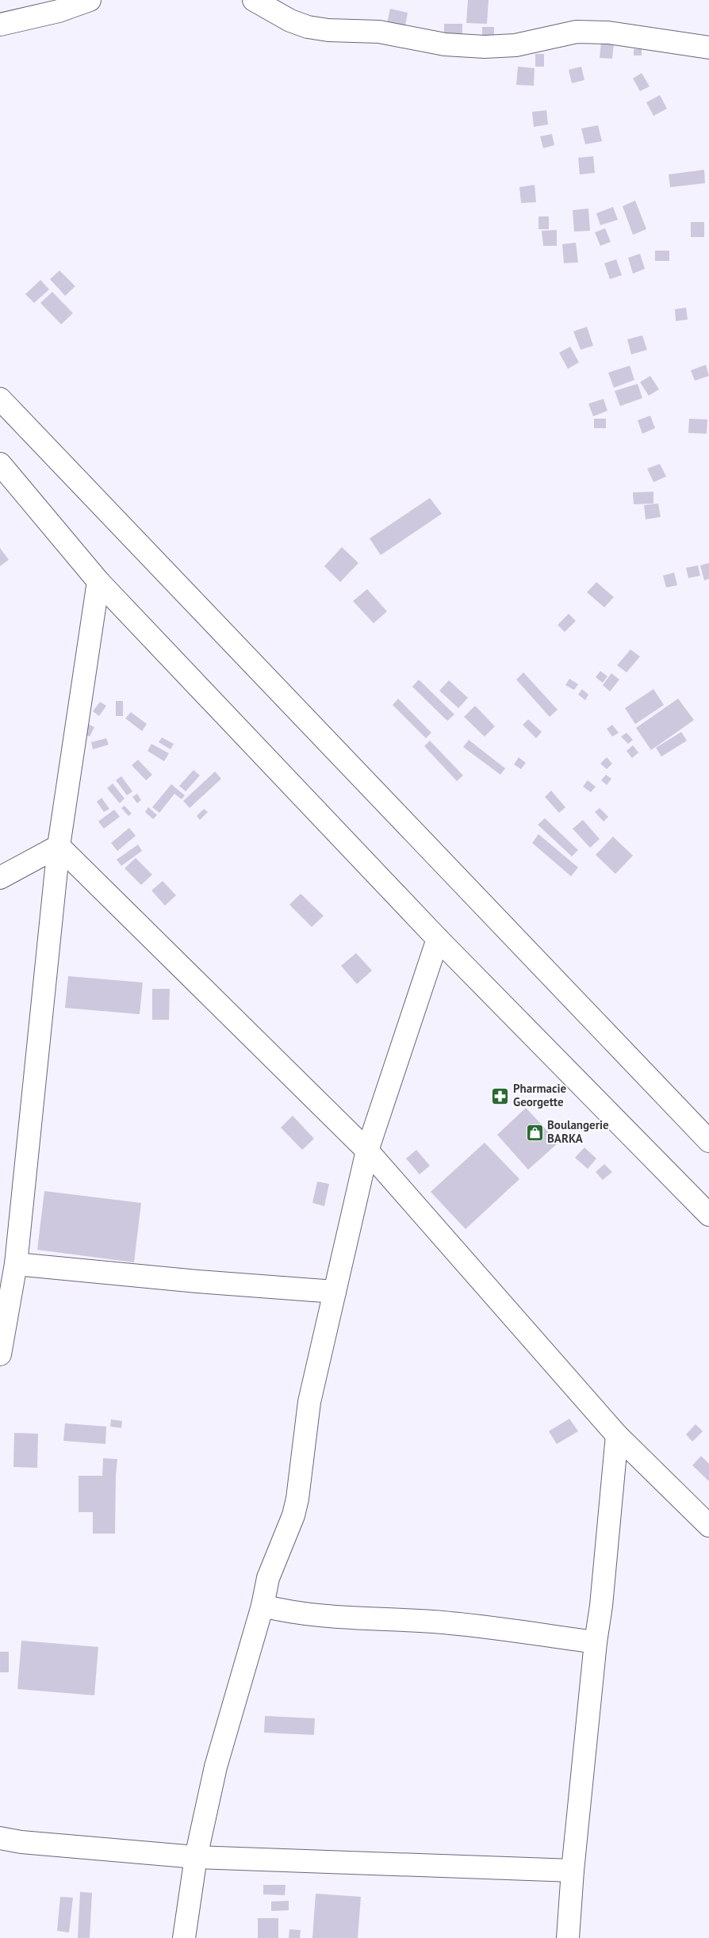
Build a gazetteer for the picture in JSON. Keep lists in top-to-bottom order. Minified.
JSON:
{"places":{"pharmacy":["Pharmacie Georgette"],"shop":["Boulangerie BARKA"]}}
